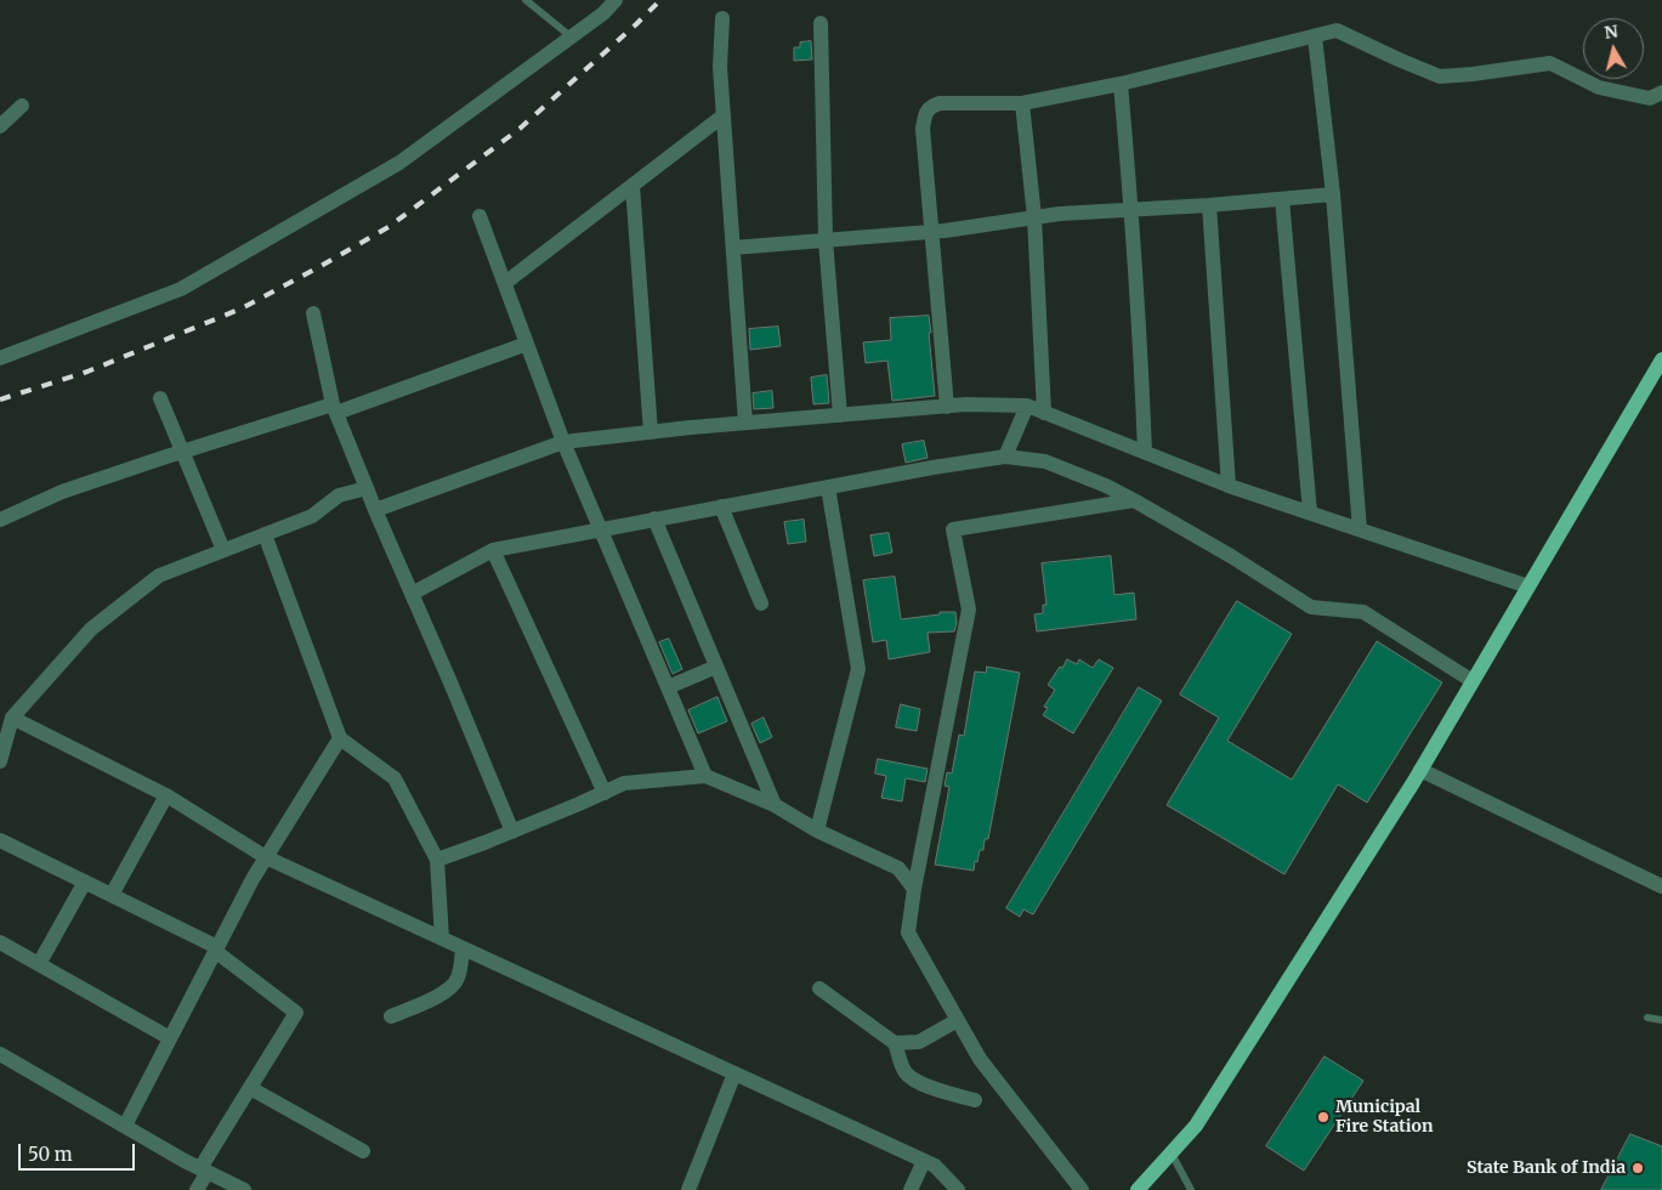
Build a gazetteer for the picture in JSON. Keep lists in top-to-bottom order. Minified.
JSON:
{"places":["Municipal Fire Station","State Bank of India"],"scale_bar":"50 m","north":"top"}
